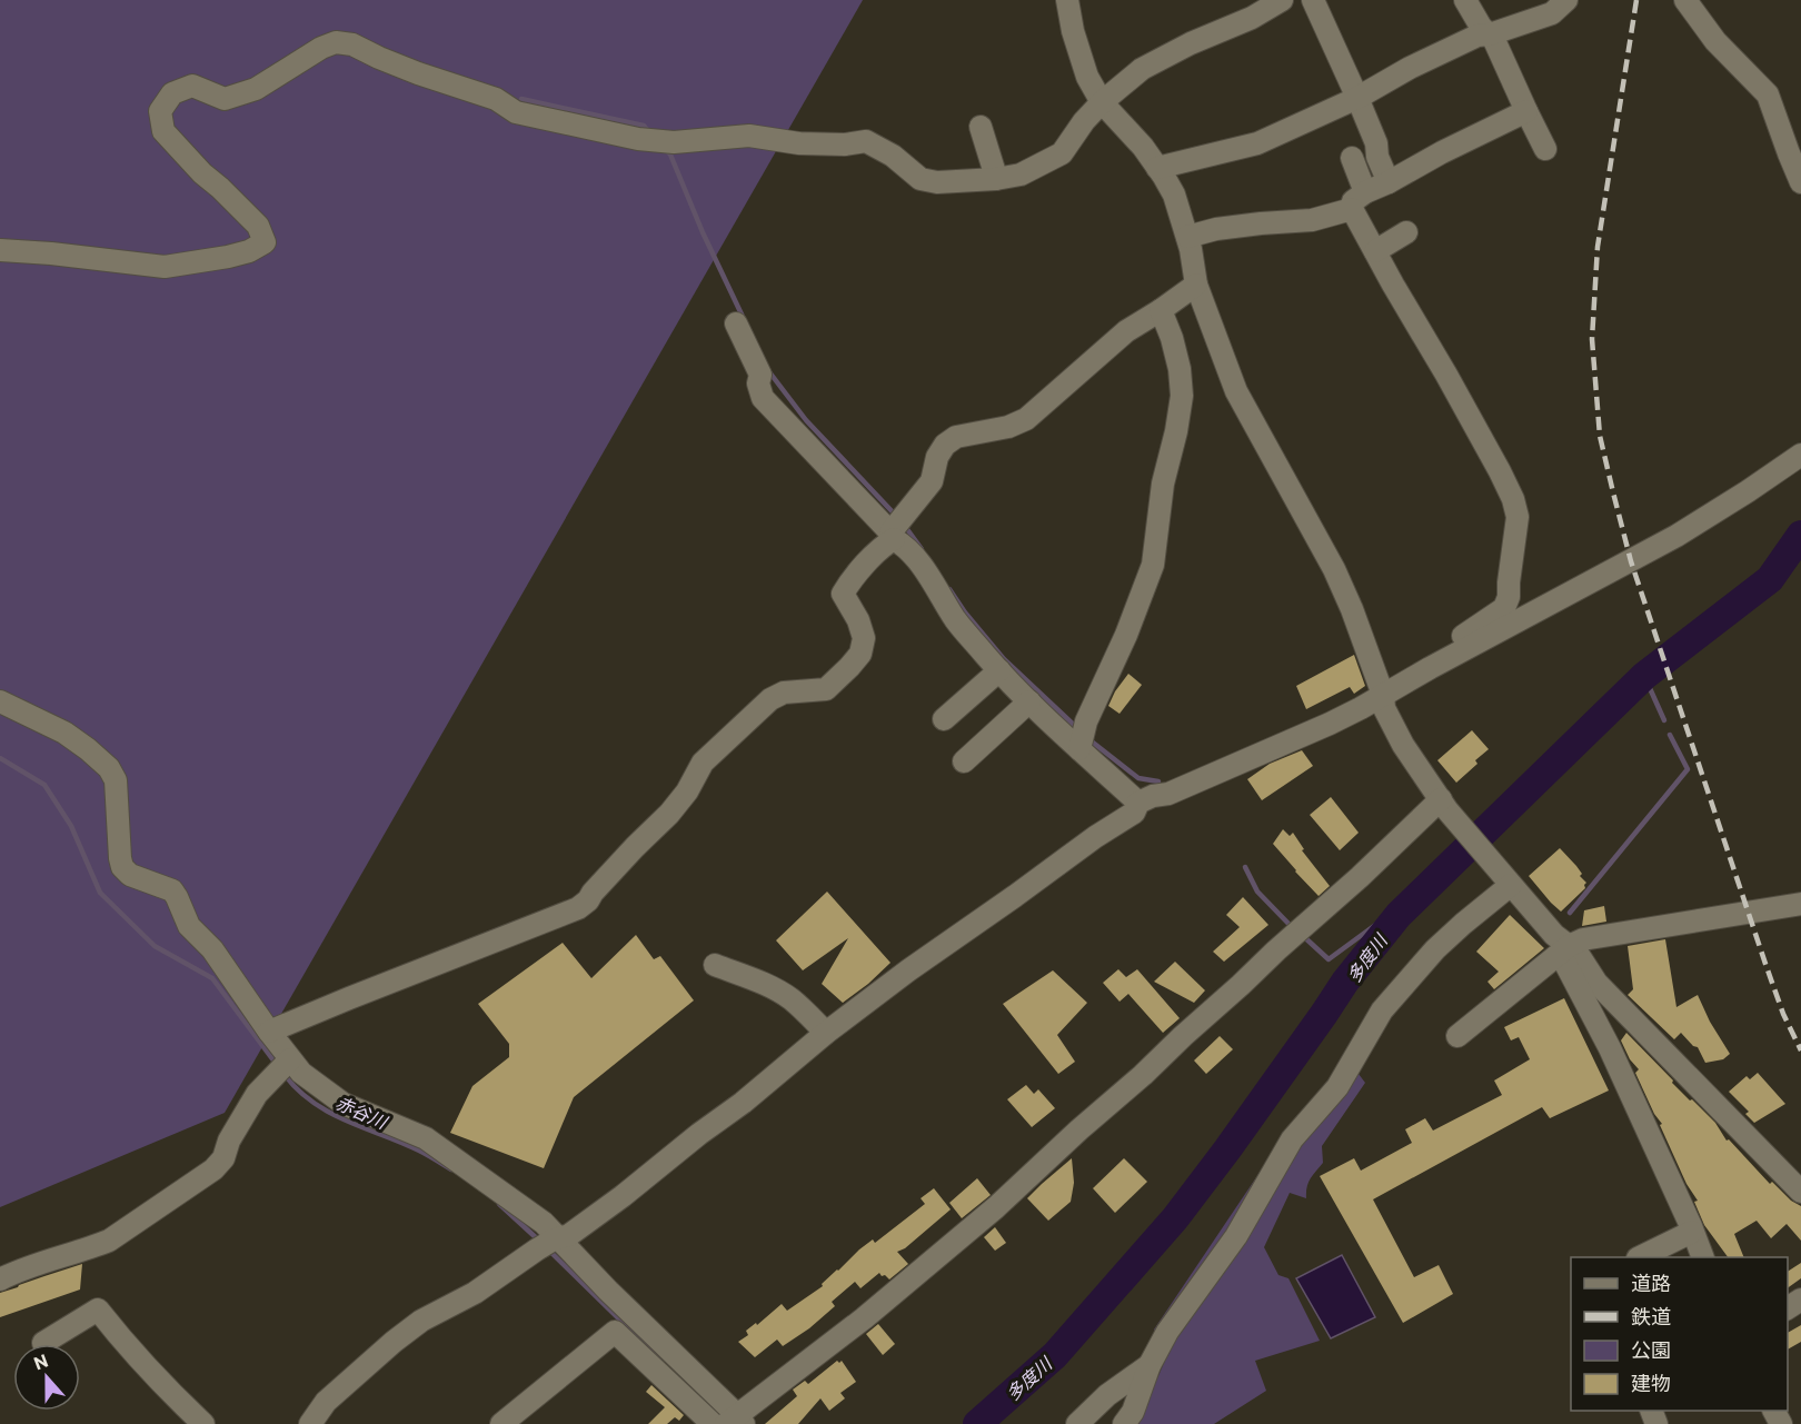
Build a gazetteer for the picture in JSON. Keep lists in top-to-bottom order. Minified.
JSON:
{"water":["多度川","赤谷川"],"legend":["道路","鉄道","公園","建物"],"north":"top"}
